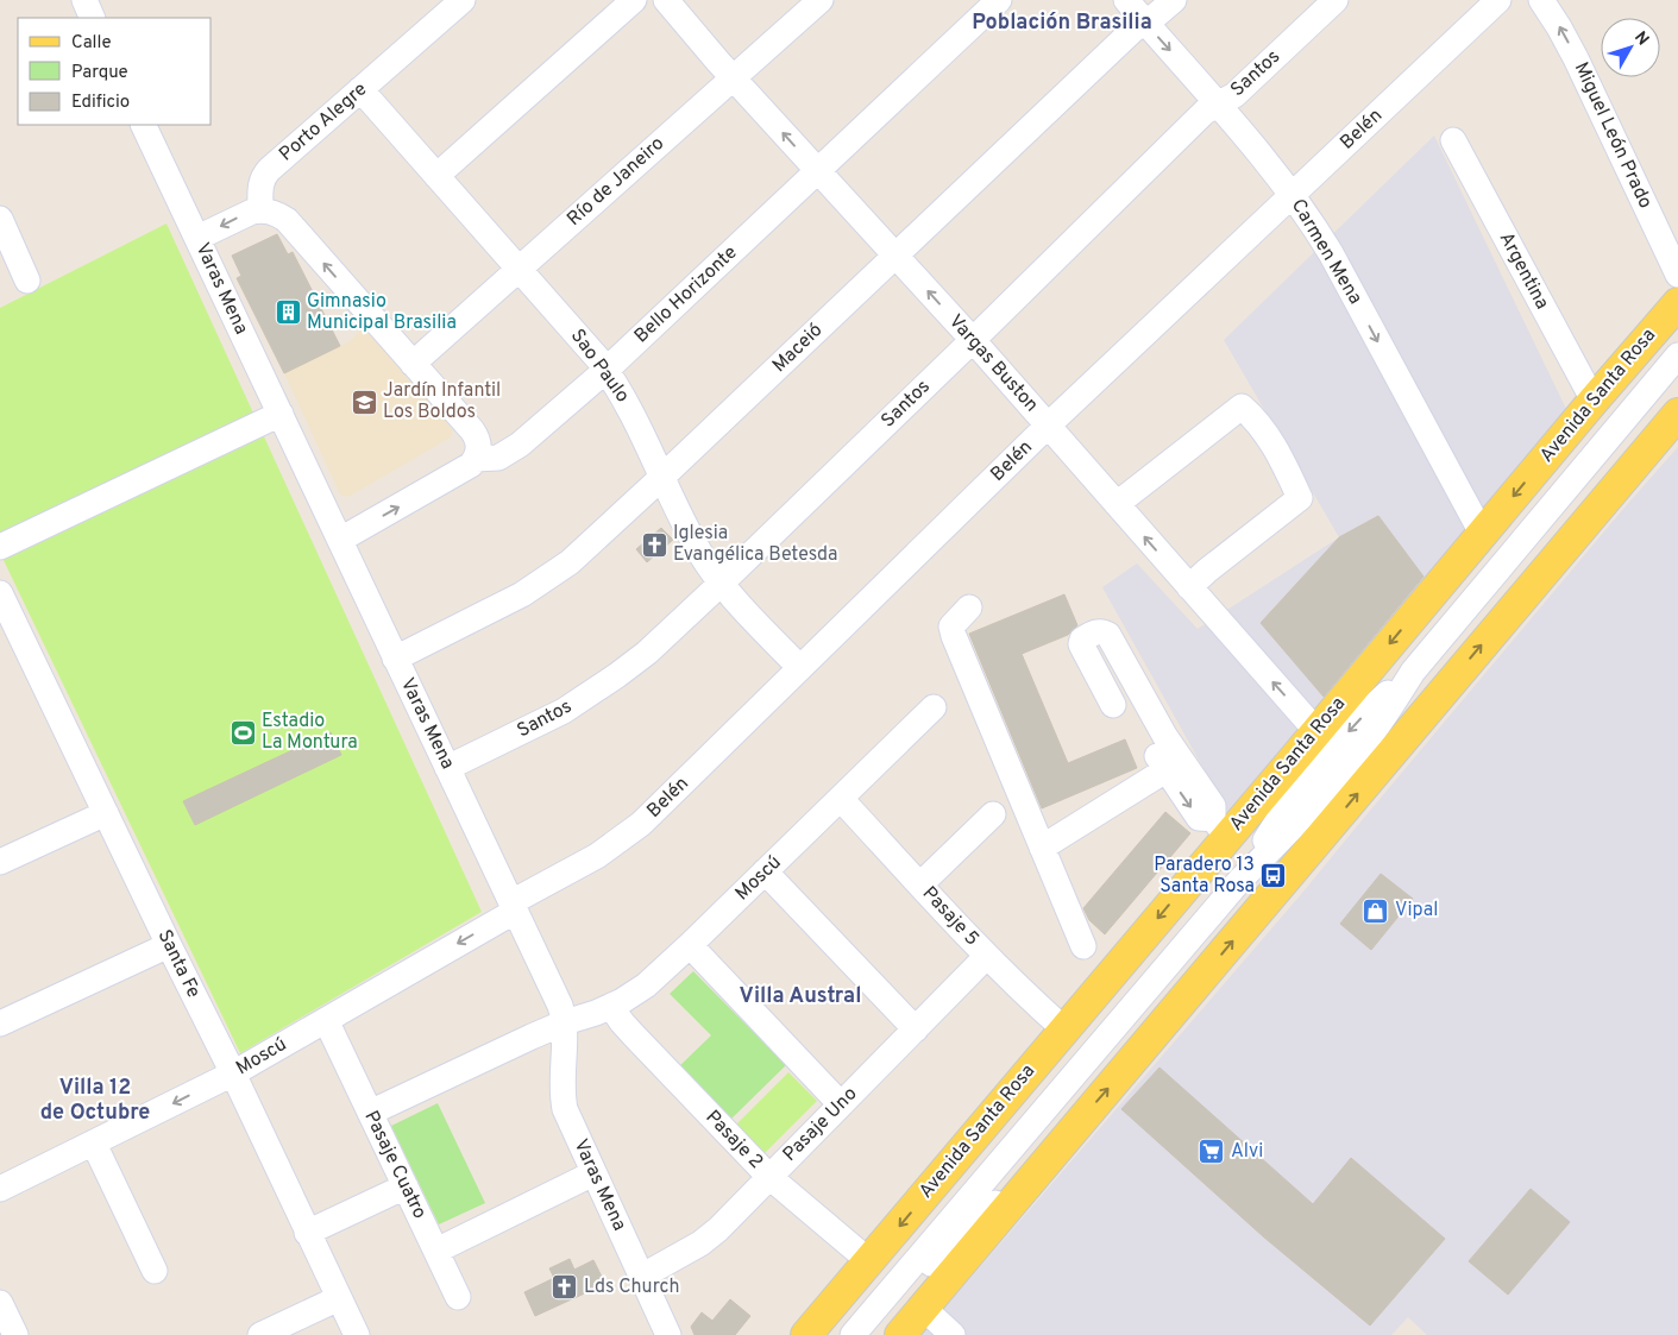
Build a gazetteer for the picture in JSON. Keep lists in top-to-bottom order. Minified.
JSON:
{"streets":{"main road":["Avenida Santa Rosa"],"street":["Santos","Porto Alegre","Belén","Miguel León Prado","Río de Janeiro","Carmen Mena","Argentina","Varas Mena","Bello Horizonte","Maceió","Vargas Buston","Sao Paulo","Moscú","Pasaje 5","Santa Fe","Pasaje Uno","Pasaje 2","Pasaje Cuatro"]},"crossings":[["Santos","Carmen Mena"],["Santos","Varas Mena"],["Santos","Vargas Buston"],["Santos","Sao Paulo"],["Porto Alegre","Sao Paulo"],["Belén","Carmen Mena"],["Belén","Varas Mena"],["Belén","Vargas Buston"],["Belén","Sao Paulo"],["Belén","Moscú"],["Río de Janeiro","Vargas Buston"],["Río de Janeiro","Sao Paulo"],["Carmen Mena","Maceió"],["Carmen Mena","Avenida Santa Rosa"],["Argentina","Avenida Santa Rosa"],["Varas Mena","Bello Horizonte"],["Varas Mena","Maceió"],["Varas Mena","Moscú"],["Varas Mena","Pasaje Uno"],["Bello Horizonte","Vargas Buston"],["Bello Horizonte","Sao Paulo"],["Maceió","Vargas Buston"],["Maceió","Sao Paulo"],["Vargas Buston","Avenida Santa Rosa"],["Avenida Santa Rosa","Pasaje 5"],["Avenida Santa Rosa","Pasaje 2"],["Moscú","Pasaje 5"],["Moscú","Santa Fe"],["Moscú","Pasaje 2"],["Moscú","Pasaje Cuatro"],["Pasaje 5","Pasaje Uno"],["Pasaje Uno","Pasaje 2"]],"one_way":["Miguel León Prado","Carmen Mena","Vargas Buston"],"districts":["Población Brasilia","Villa Austral","Villa 12 de Octubre"],"places":{"building":["Gimnasio Municipal Brasilia"],"school or university":["Jardín Infantil Los Boldos"],"church":["Iglesia Evangélica Betesda","Lds Church"],"sports":["Estadio La Montura"],"bus stop":["Paradero 13 Santa Rosa"],"shop":["Vipal"],"supermarket":["Alvi"]},"legend":["Calle","Parque","Edificio"],"north":"top right"}
